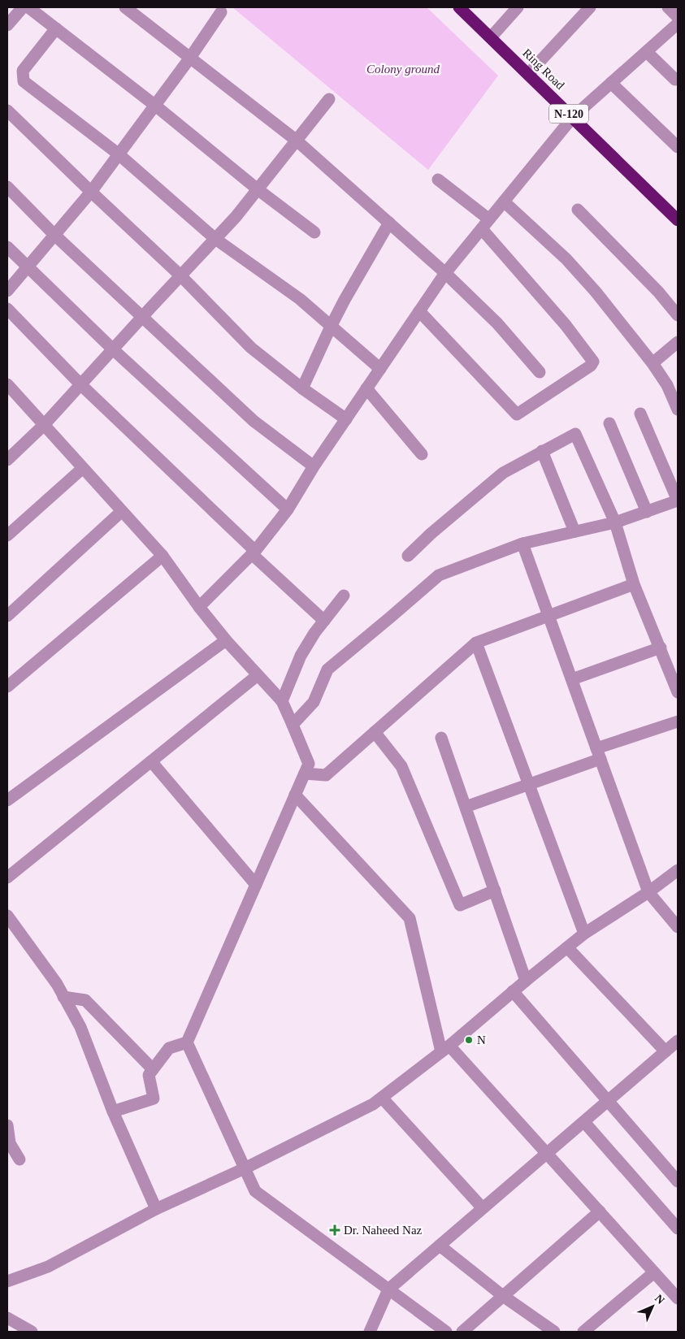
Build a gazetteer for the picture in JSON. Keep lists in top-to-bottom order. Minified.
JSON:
{"streets":{"highway":["Ring Road","N-120"]},"parks":["Colony ground"],"places":{"other":["N"],"health":["Dr. Naheed Naz"]},"north":"top right"}
